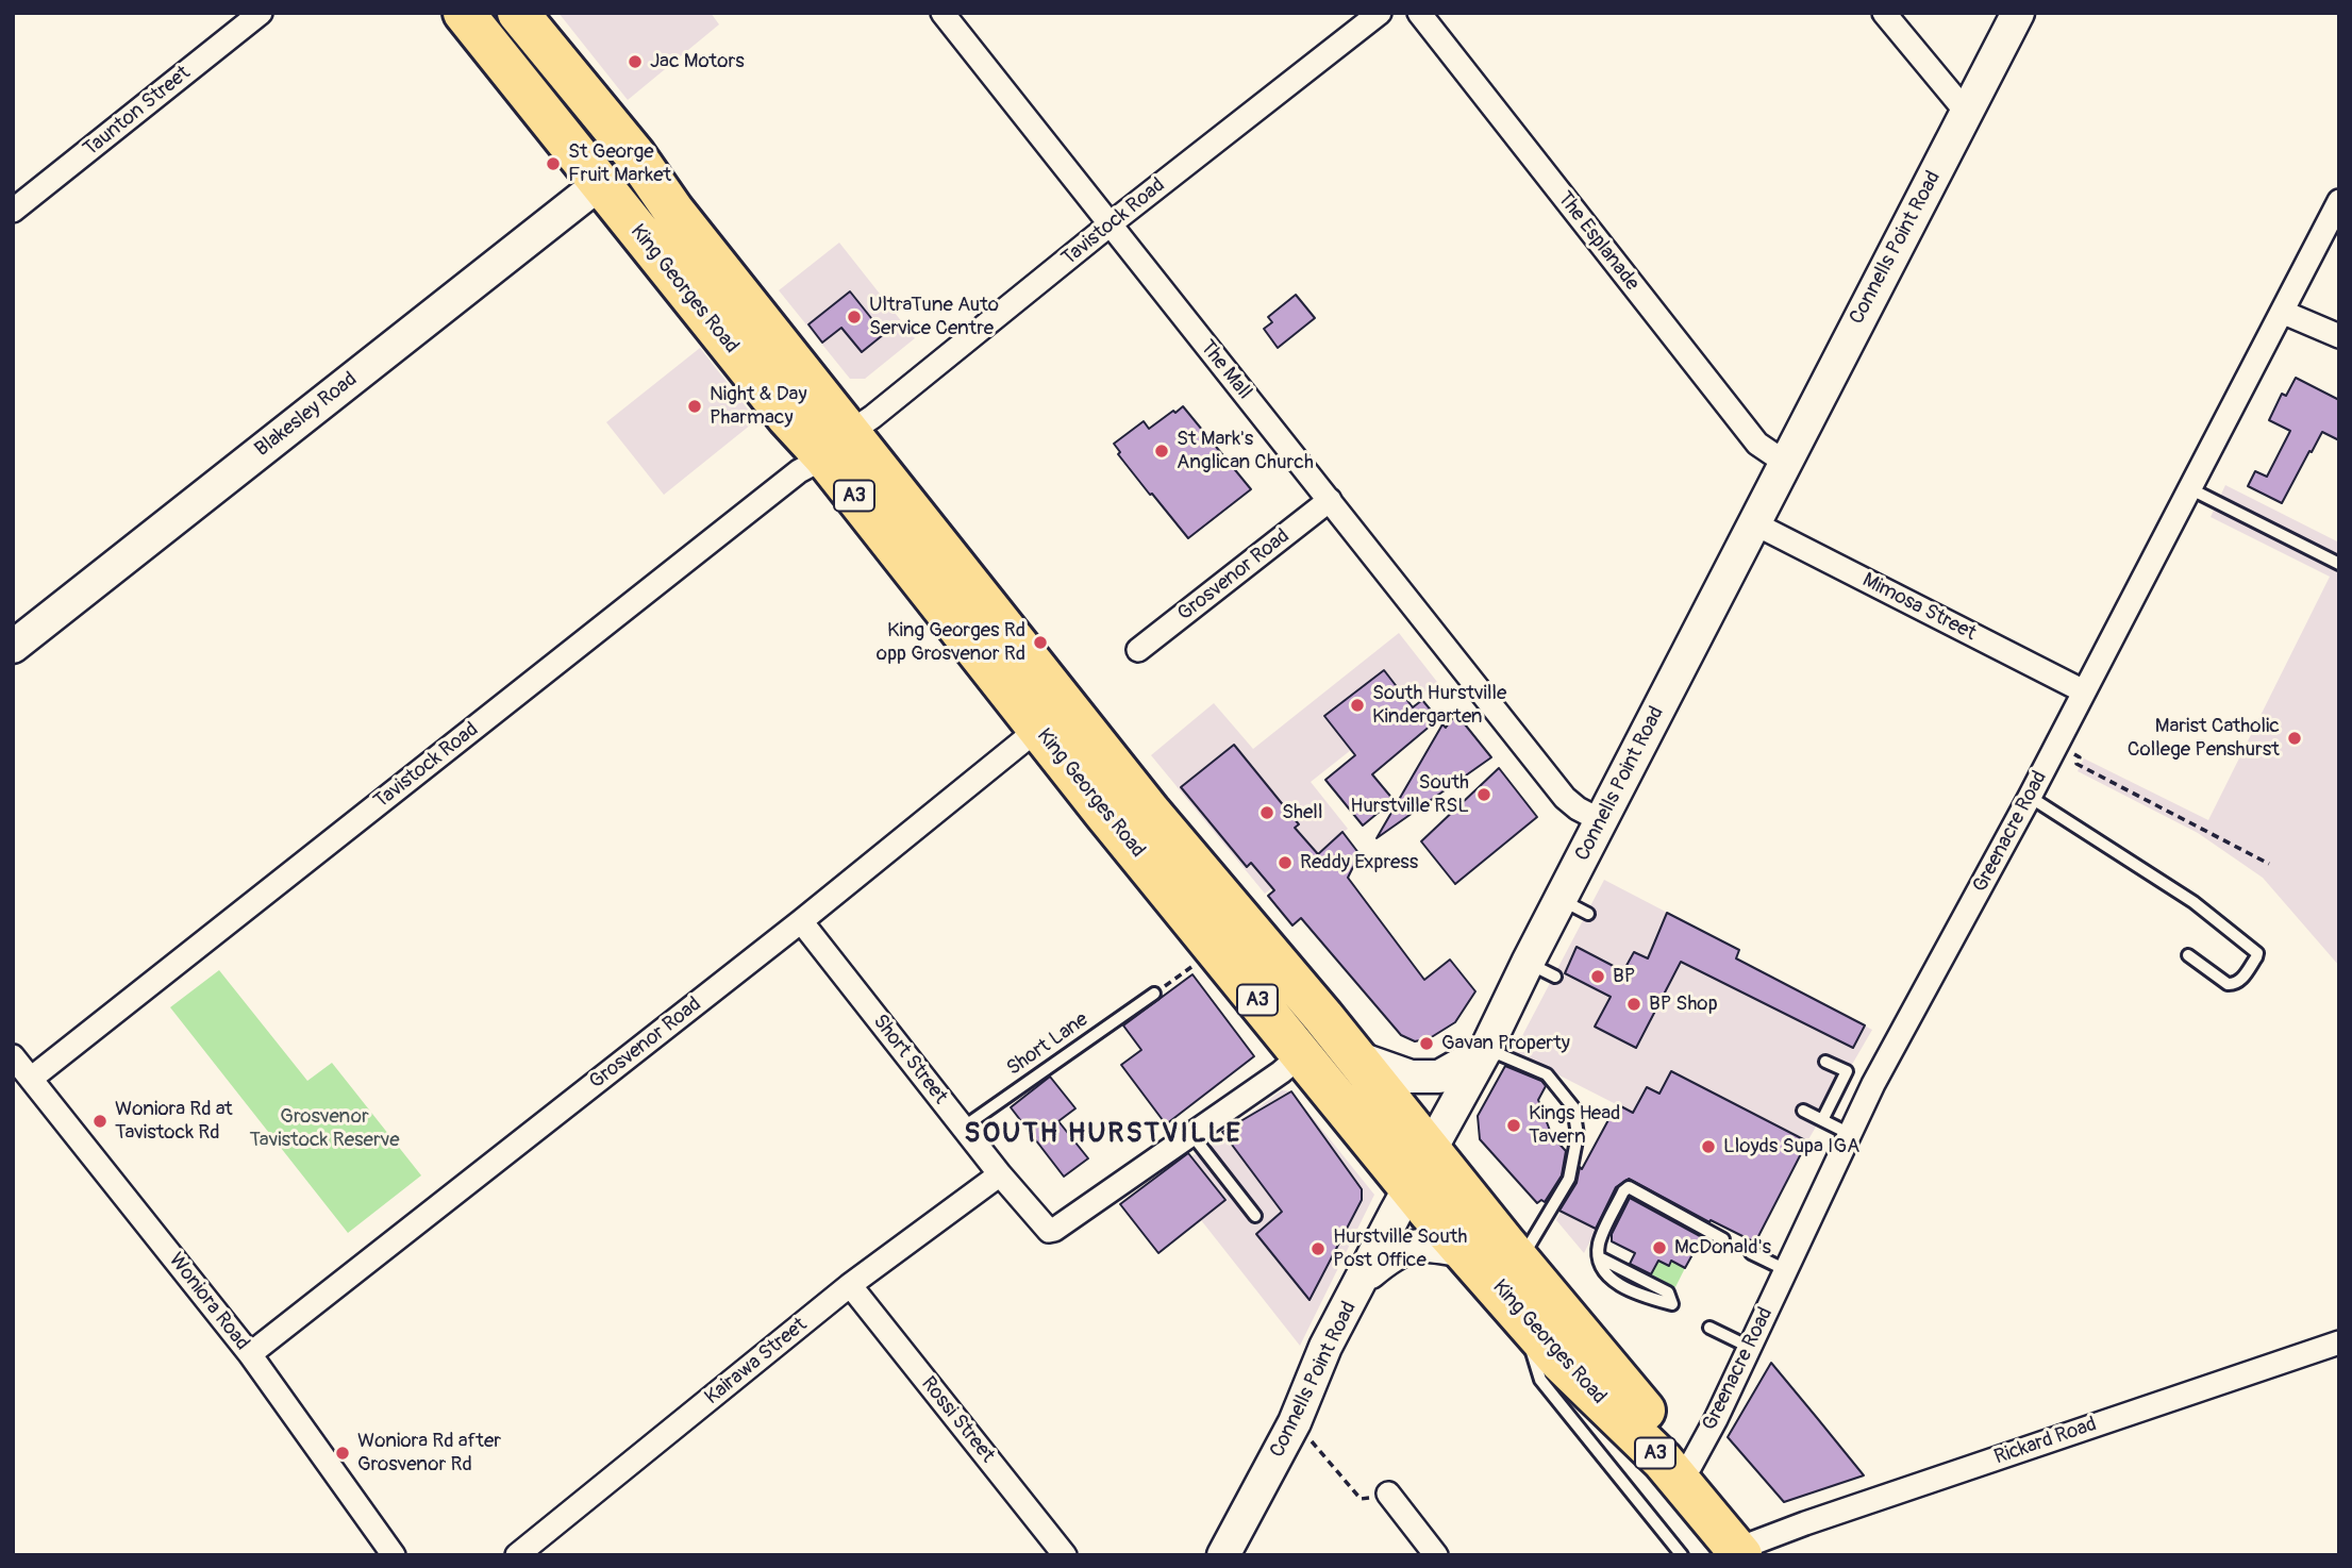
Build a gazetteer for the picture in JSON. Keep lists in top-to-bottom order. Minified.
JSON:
{"streets":{"highway":["King Georges Road","A3"],"street":["Taunton Street","Tavistock Road","The Esplanade","Connells Point Road","The Mall","Blakesley Road","Grosvenor Road","Mimosa Street","Greenacre Road","Short Street","Woniora Road","Kairawa Street","Rossi Street","Rickard Road"],"lane":["Short Lane"]},"crossings":[["Tavistock Road","King Georges Road"],["Tavistock Road","The Mall"],["Tavistock Road","Woniora Road"],["The Esplanade","Connells Point Road"],["Connells Point Road","King Georges Road"],["Connells Point Road","The Mall"],["Connells Point Road","Mimosa Street"],["King Georges Road","Blakesley Road"],["King Georges Road","Grosvenor Road"],["King Georges Road","Greenacre Road"],["King Georges Road","Rickard Road"],["The Mall","Grosvenor Road"],["Grosvenor Road","Short Street"],["Grosvenor Road","Woniora Road"],["Mimosa Street","Greenacre Road"],["Short Lane","Short Street"],["Short Street","Kairawa Street"],["Kairawa Street","Rossi Street"]],"districts":["SOUTH HURSTVILLE"],"parks":["Grosvenor Tavistock Reserve"],"places":["Jac Motors","St George Fruit Market","UltraTune Auto Service Centre","Night & Day Pharmacy","St Mark's Anglican Church","King Georges Rd opp Grosvenor Rd","South Hurstville Kindergarten","Marist Catholic College Penshurst","South Hurstville RSL","Shell","Reddy Express","BP","BP Shop","Gavan Property","Woniora Rd at Tavistock Rd","Kings Head Tavern","Lloyds Supa IGA","McDonald's","Hurstville South Post Office","Woniora Rd after Grosvenor Rd"]}
